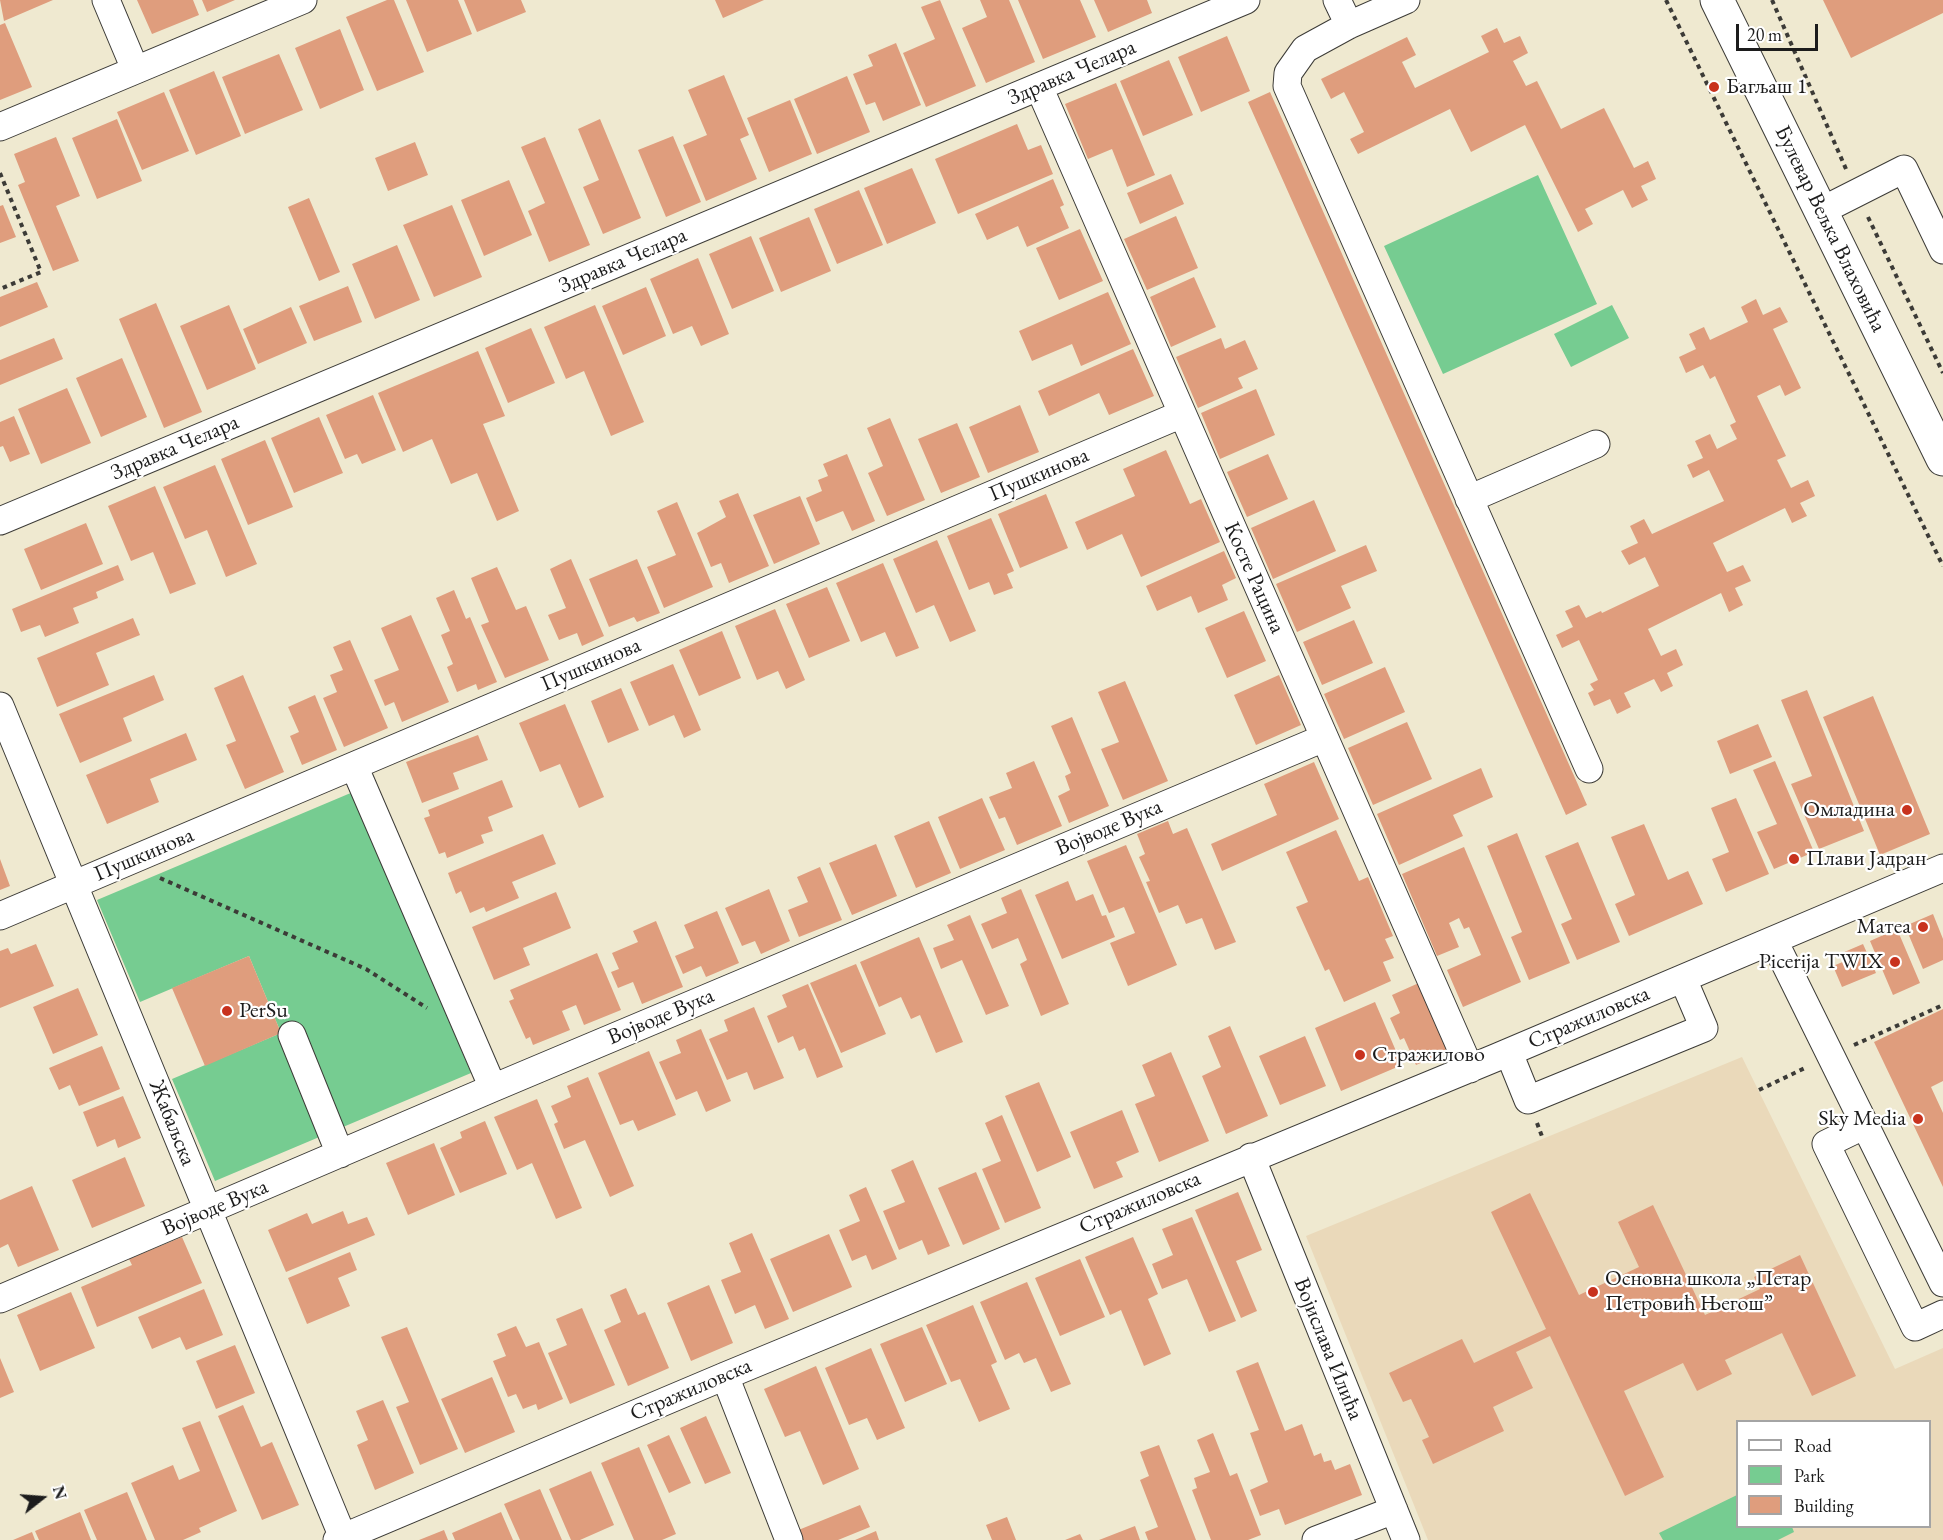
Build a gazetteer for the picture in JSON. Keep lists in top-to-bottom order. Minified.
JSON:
{"streets":{"main road":["Булевар Вељка Влаховића"],"street":["Здравка Челара","Пушкинова","Косте Рацина","Војводе Вука","Стражиловска","Жабаљска","Војислава Илића"]},"crossings":[["Здравка Челара","Косте Рацина"],["Пушкинова","Косте Рацина"],["Пушкинова","Жабаљска"],["Косте Рацина","Војводе Вука"],["Косте Рацина","Стражиловска"],["Војводе Вука","Жабаљска"],["Стражиловска","Жабаљска"],["Стражиловска","Војислава Илића"]],"places":["Багљаш 1","Омладина","Плави Јадран","Матеа","Picerija TWIX","PerSu","Стражилово","Sky Media","Основна школа „Петар Петровић Његош”"],"legend":["Road","Park","Building"],"scale_bar":"20 m","north":"right"}
